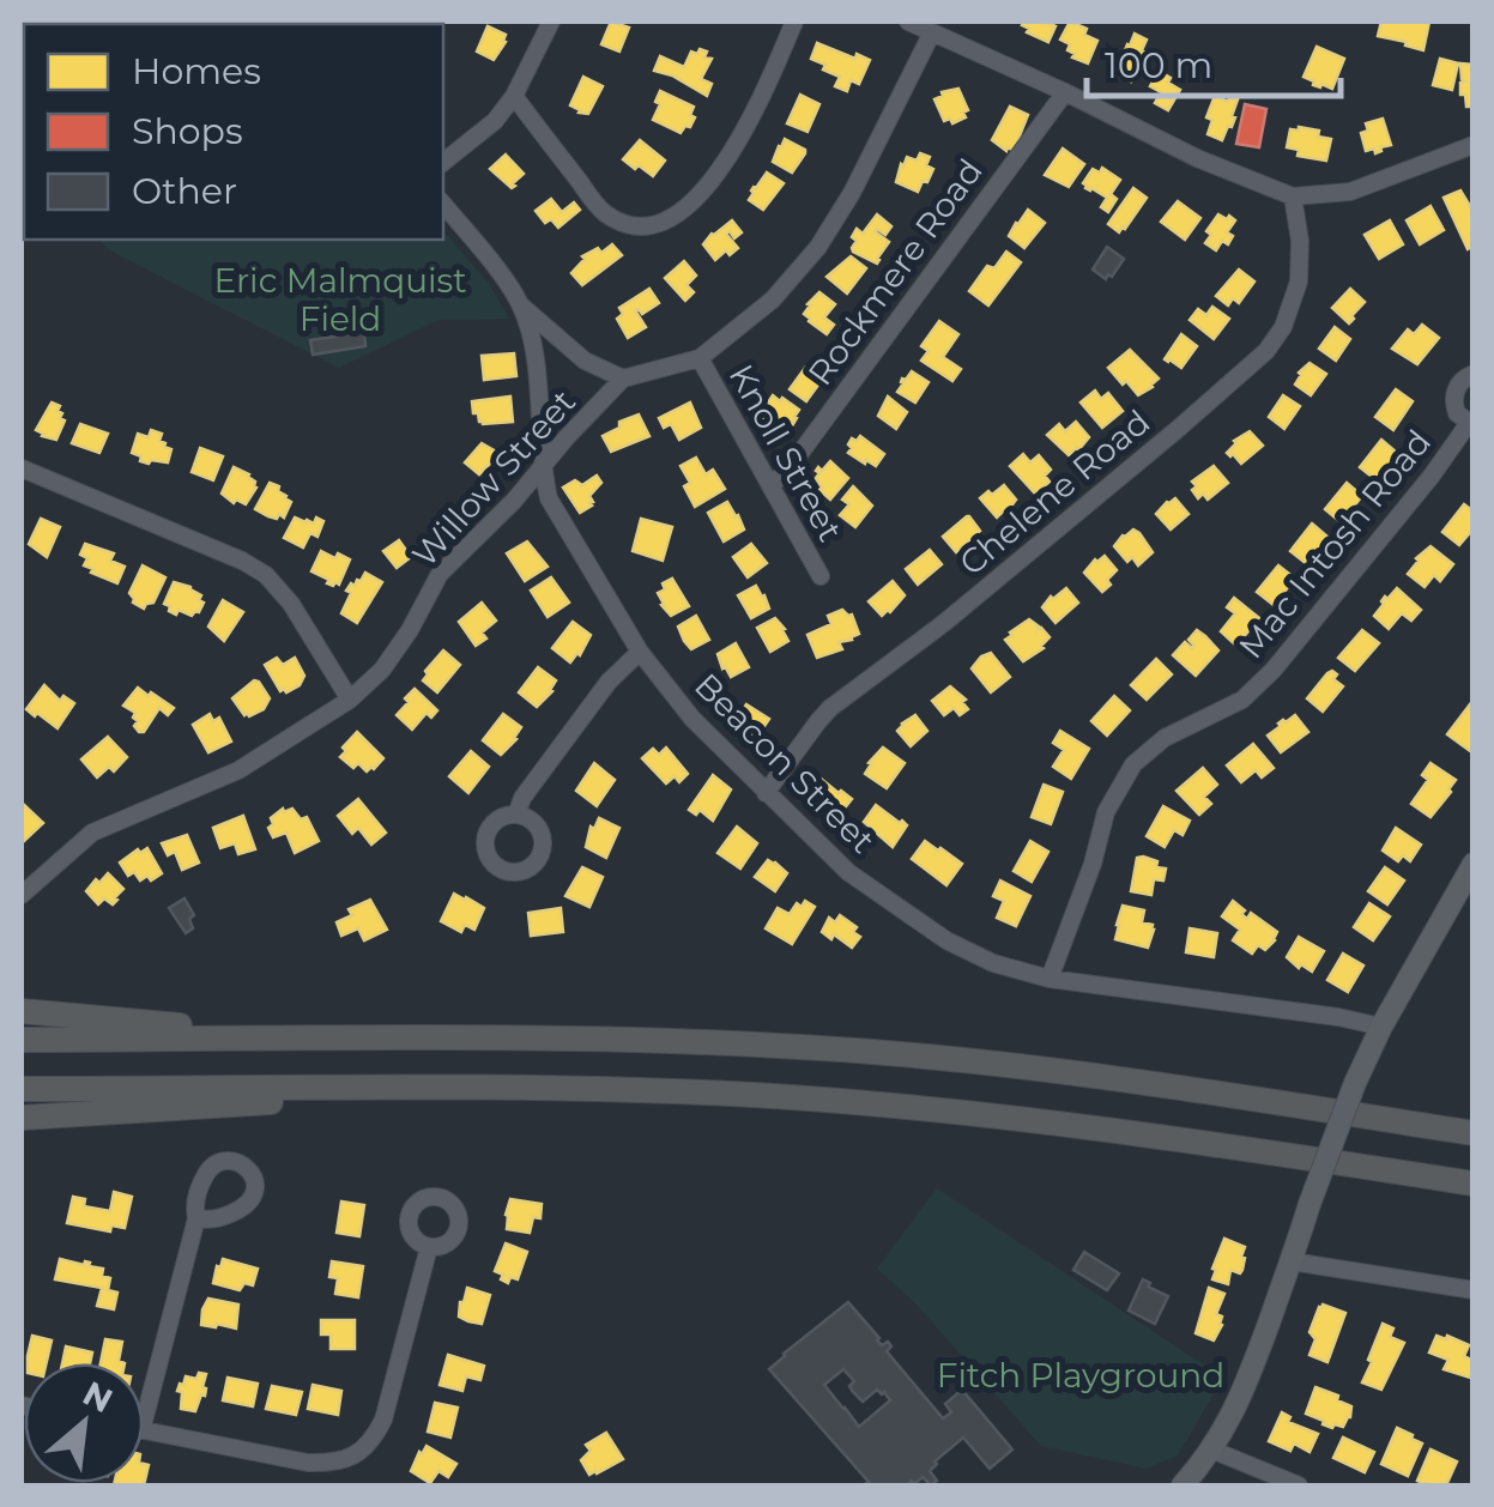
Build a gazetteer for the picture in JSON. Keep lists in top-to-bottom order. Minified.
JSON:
{"streets":{"street":["Rockmere Road","Knoll Street","Willow Street","Chelene Road","Mac Intosh Road","Beacon Street"]},"crossings":[["Rockmere Road","Knoll Street"],["Willow Street","Beacon Street"],["Chelene Road","Beacon Street"],["Mac Intosh Road","Beacon Street"]],"parks":["Eric Malmquist Field","Fitch Playground"],"legend":["Homes","Shops","Other"],"scale_bar":"100 m","north":"top right"}
